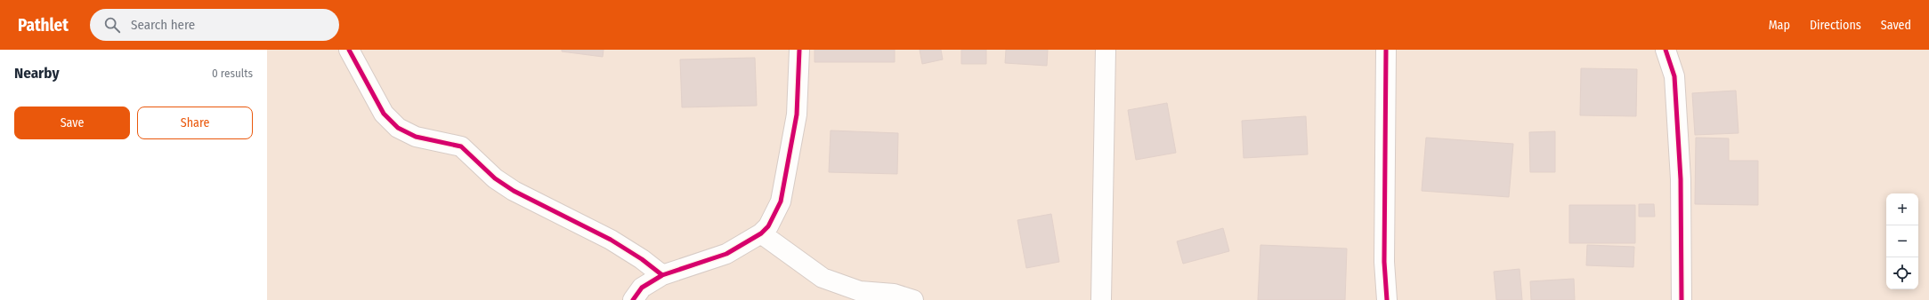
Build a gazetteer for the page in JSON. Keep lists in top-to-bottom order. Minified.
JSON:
{"page":{"header":"Pathlet","search":"Search here","nav":["Map","Directions","Saved"],"heading":["Nearby","0 results"],"buttons":["Save","Share"],"map_buttons":["+","−"]}}
